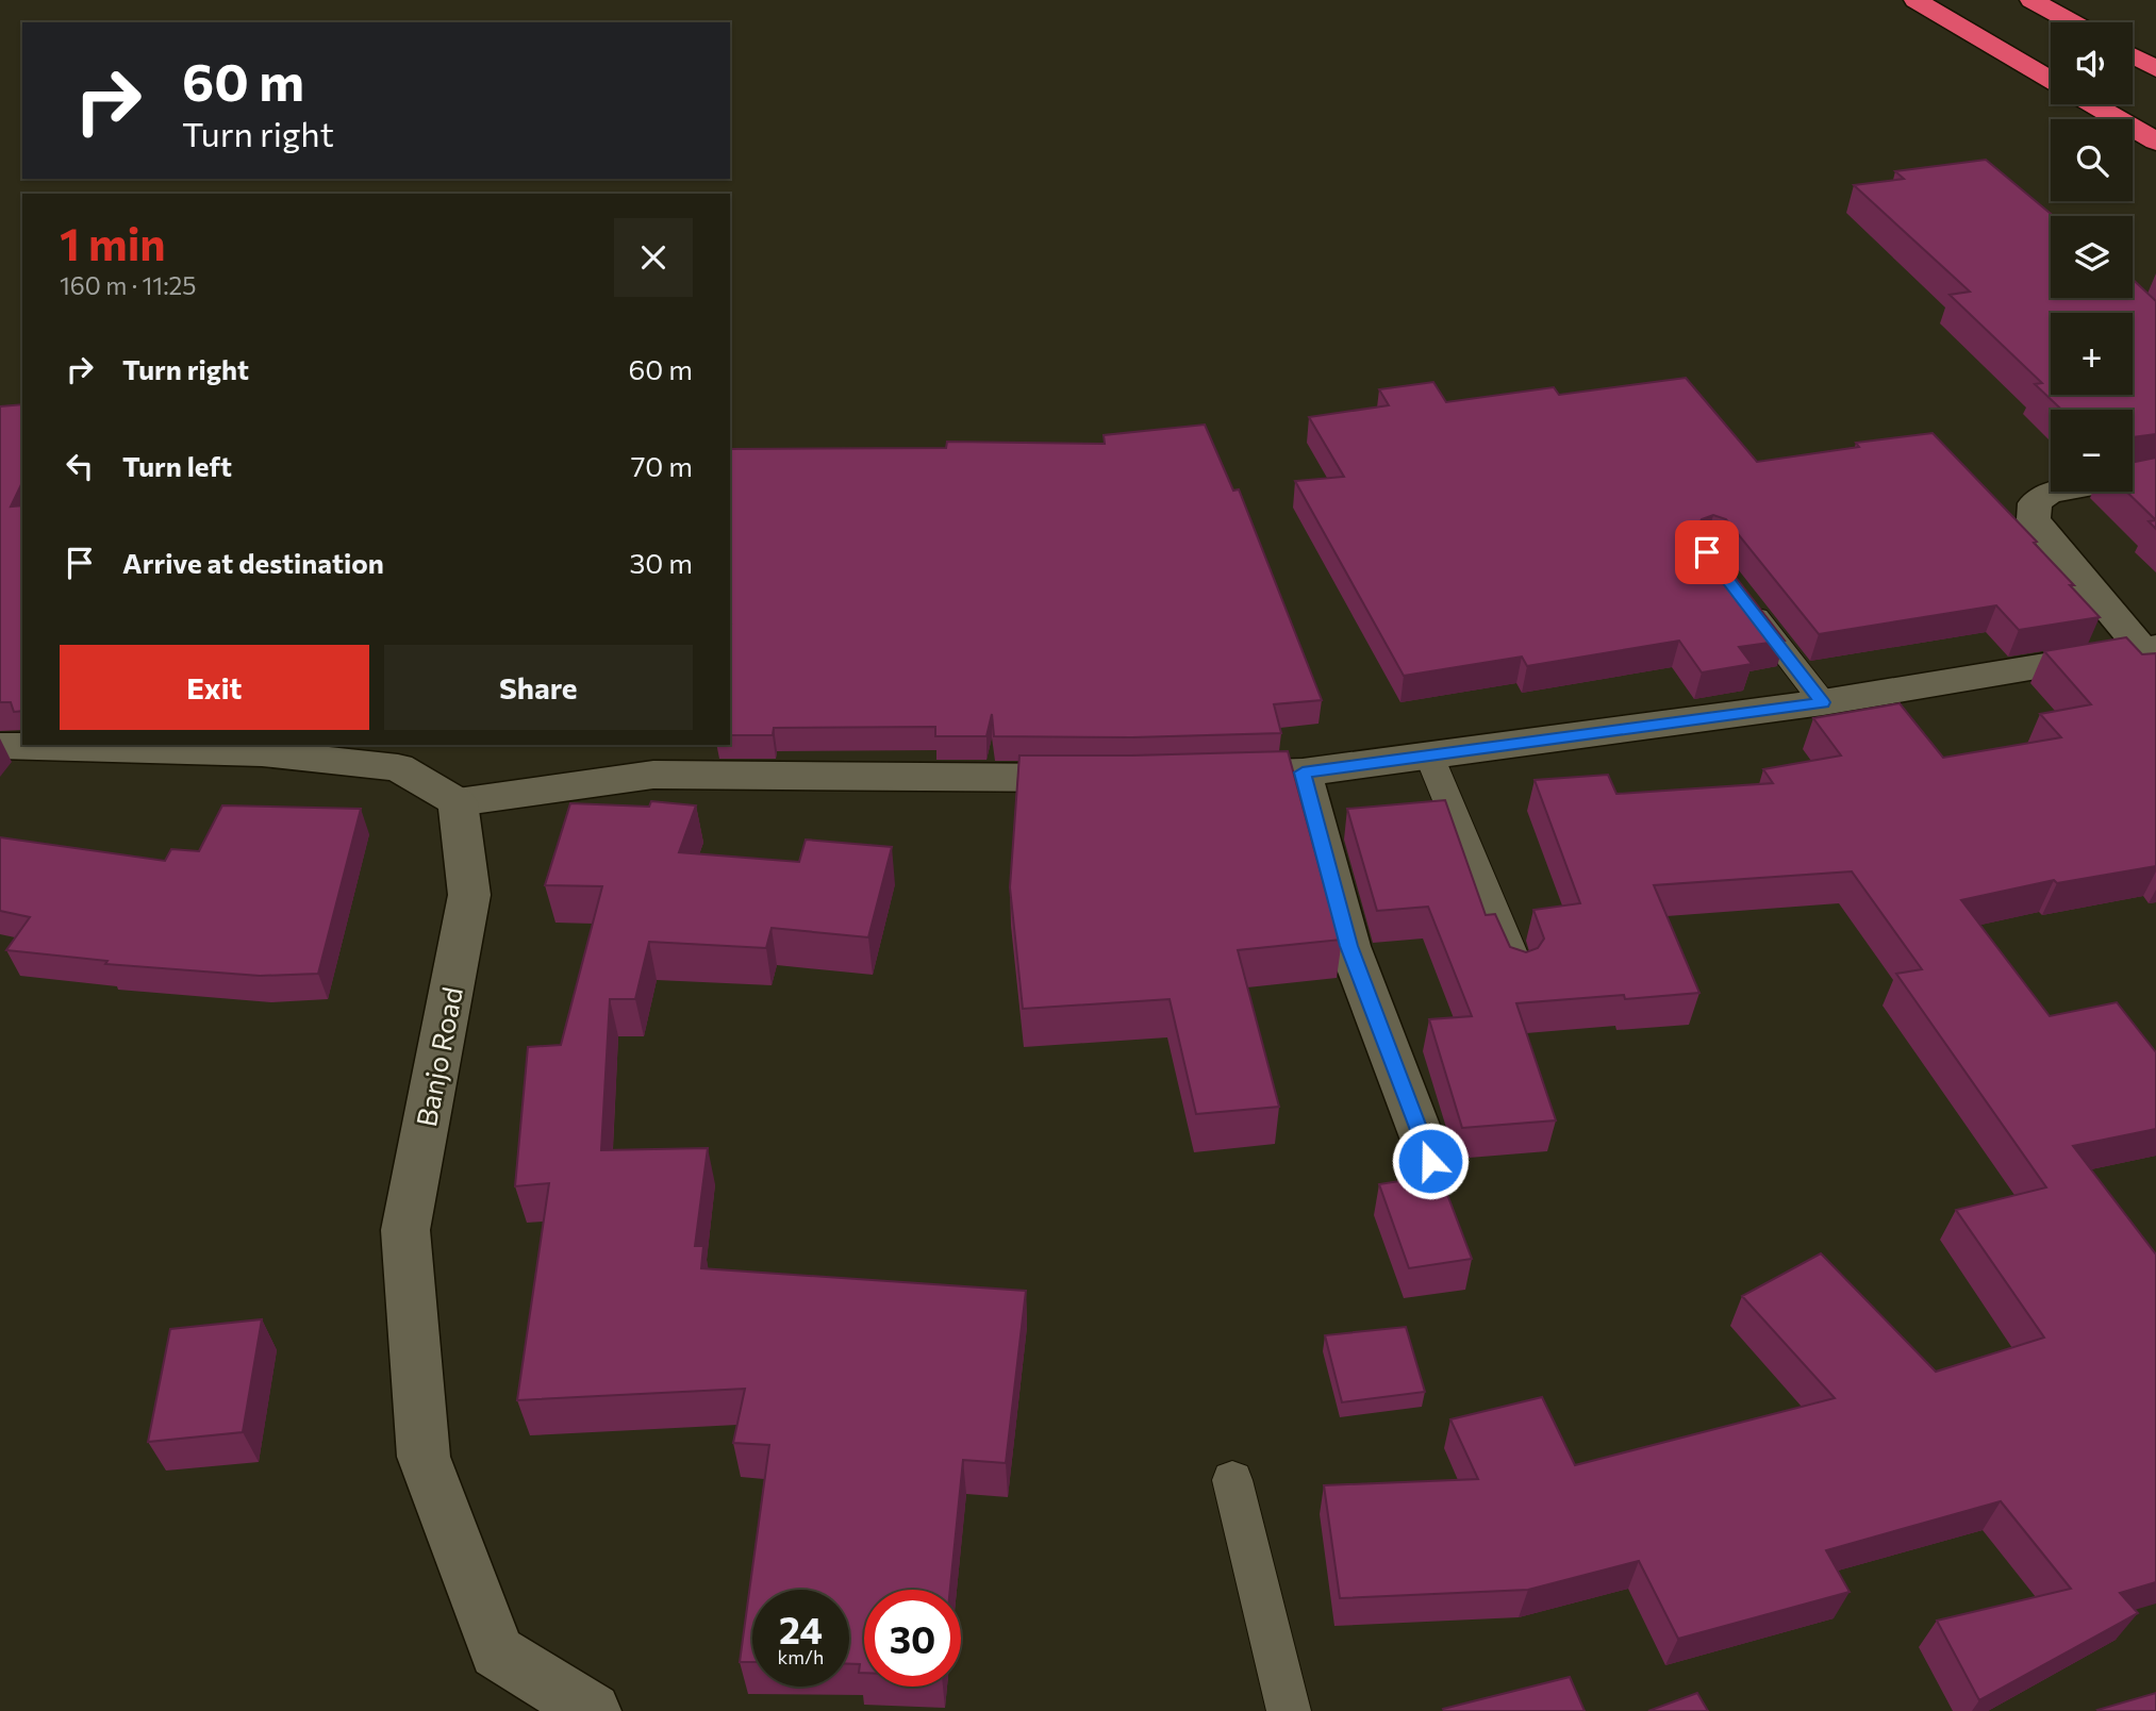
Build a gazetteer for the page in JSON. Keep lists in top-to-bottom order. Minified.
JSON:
{"streets":{"street":["Banjo Road"]},"page":{"map_buttons":["+","−"],"turn":["60 m","Turn right"],"heading":["1 min","160 m · 11:25"],"list":[{"name":"Turn right","value":"60 m"},{"name":"Turn left","value":"70 m"},{"name":"Arrive at destination","value":"30 m"}],"buttons":["Exit","Share"],"speed":"24 km/h","limit":"30"}}
